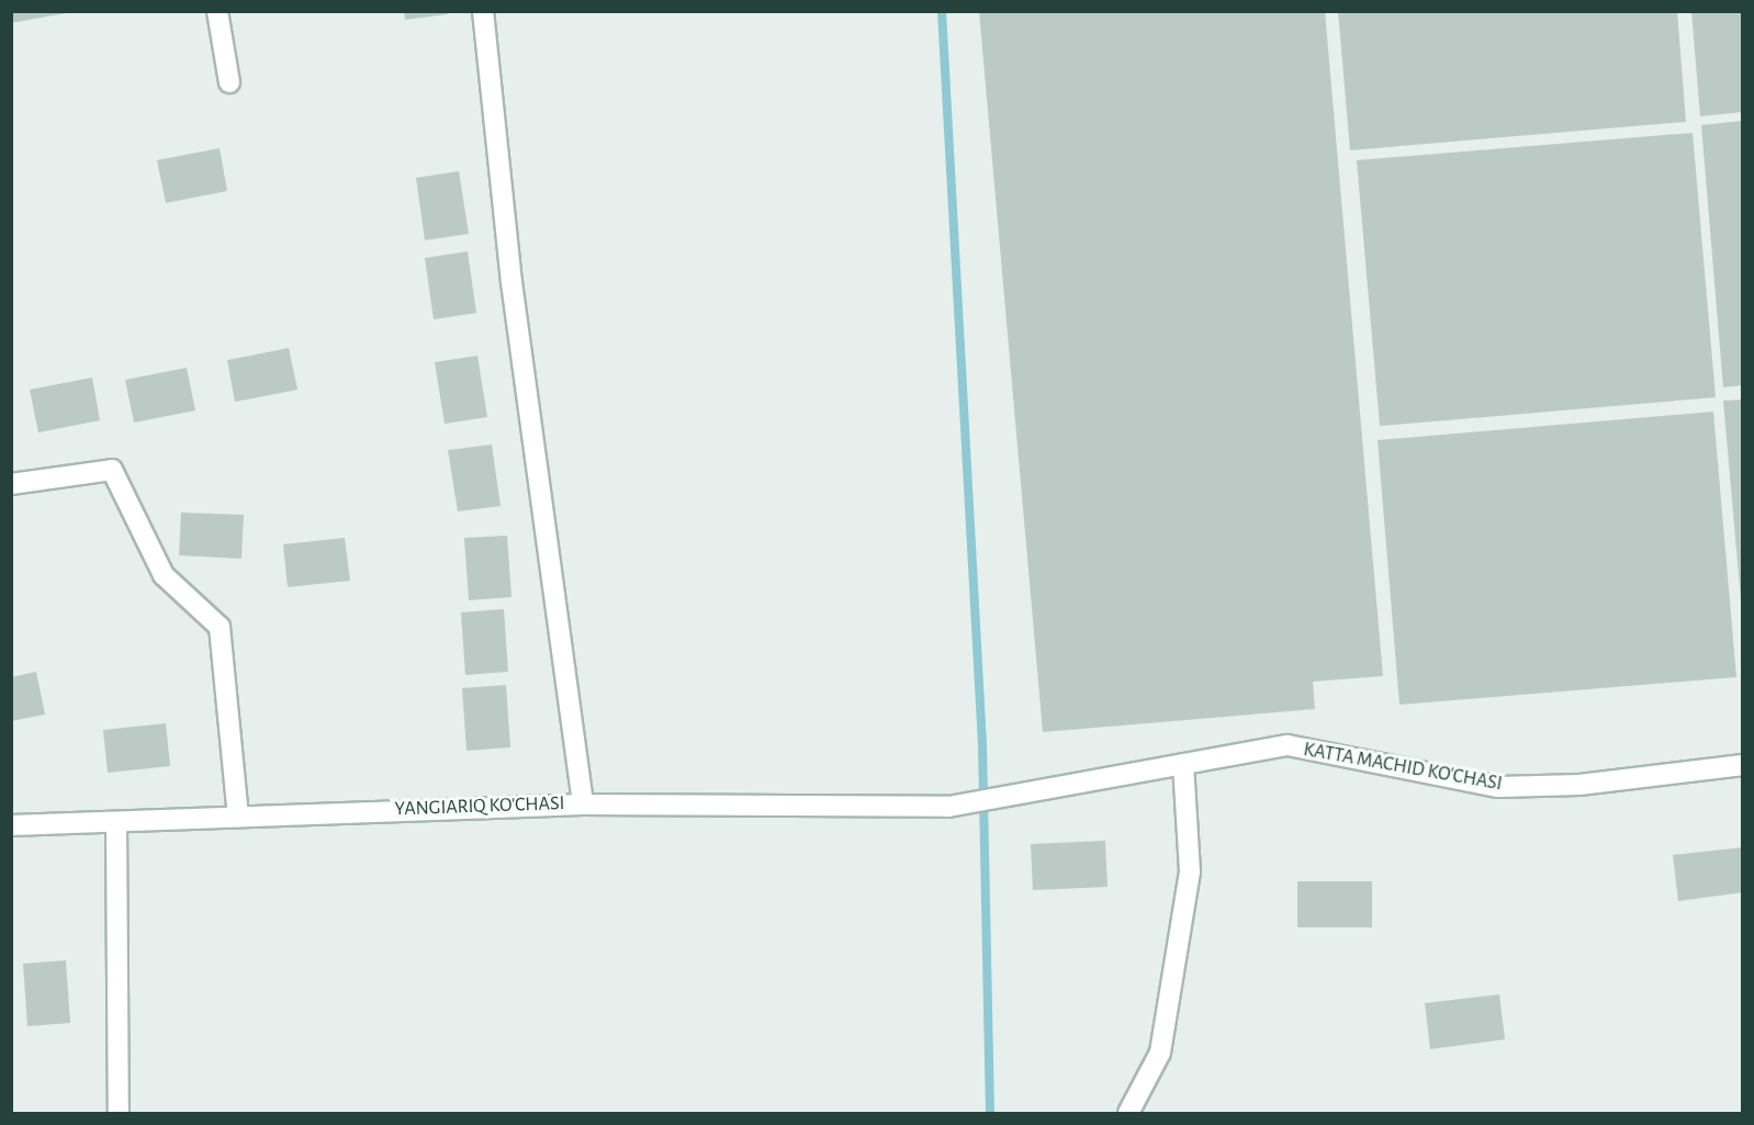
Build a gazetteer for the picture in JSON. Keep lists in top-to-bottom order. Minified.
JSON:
{"streets":{"street":["KATTA MACHID KO'CHASI","YANGIARIQ KO'CHASI"]},"crossings":[["KATTA MACHID KO'CHASI","YANGIARIQ KO'CHASI"]]}
